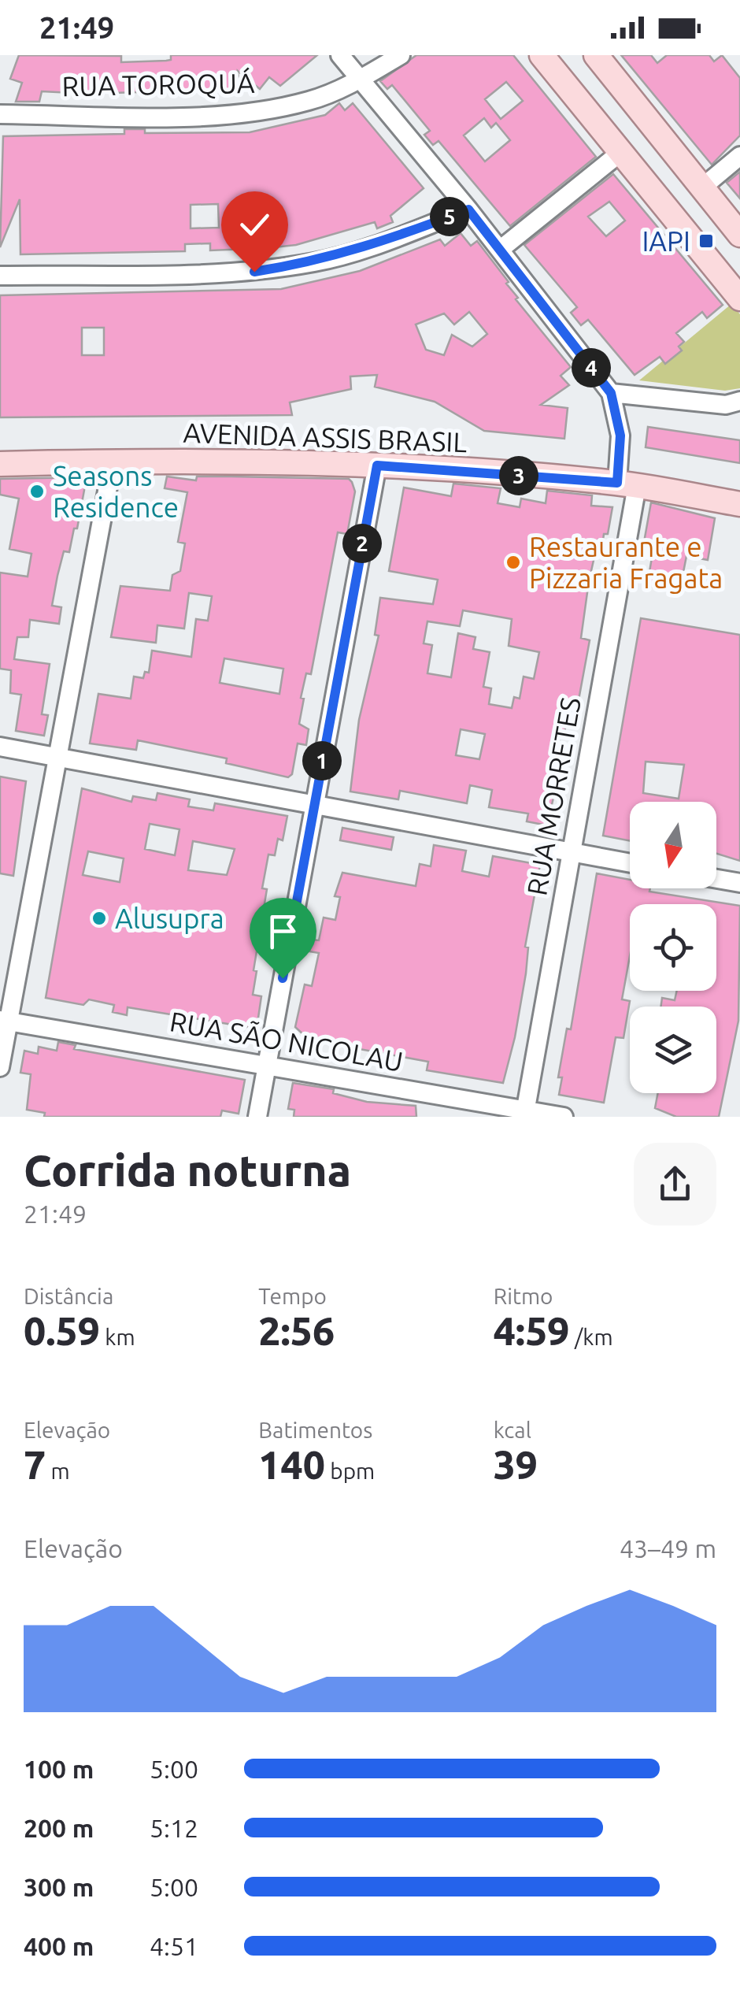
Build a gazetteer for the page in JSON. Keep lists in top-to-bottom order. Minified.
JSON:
{"streets":{"main road":["AVENIDA ASSIS BRASIL"],"street":["RUA TOROQUÁ","RUA MORRETES","RUA SÃO NICOLAU"]},"crossings":[["AVENIDA ASSIS BRASIL","RUA MORRETES"],["RUA MORRETES","RUA SÃO NICOLAU"]],"places":{"transit":["IAPI"],"other":["Seasons Residence","Restaurante e Pizzaria Fragata","Alusupra"]},"north":"bottom","page":{"status":"21:49","pins":["5","4","3","2","1"],"heading":["Corrida noturna","21:49"],"stats":[["Distância","0.59 km"],["Tempo","2:56"],["Ritmo","4:59 /km"],["Elevação","7 m"],["Batimentos","140 bpm"],["kcal","39"]],"chart":["Elevação","43–49 m"],"list":[{"name":"100 m","note":"5:00"},{"name":"200 m","note":"5:12"},{"name":"300 m","note":"5:00"},{"name":"400 m","note":"4:51"}]}}
